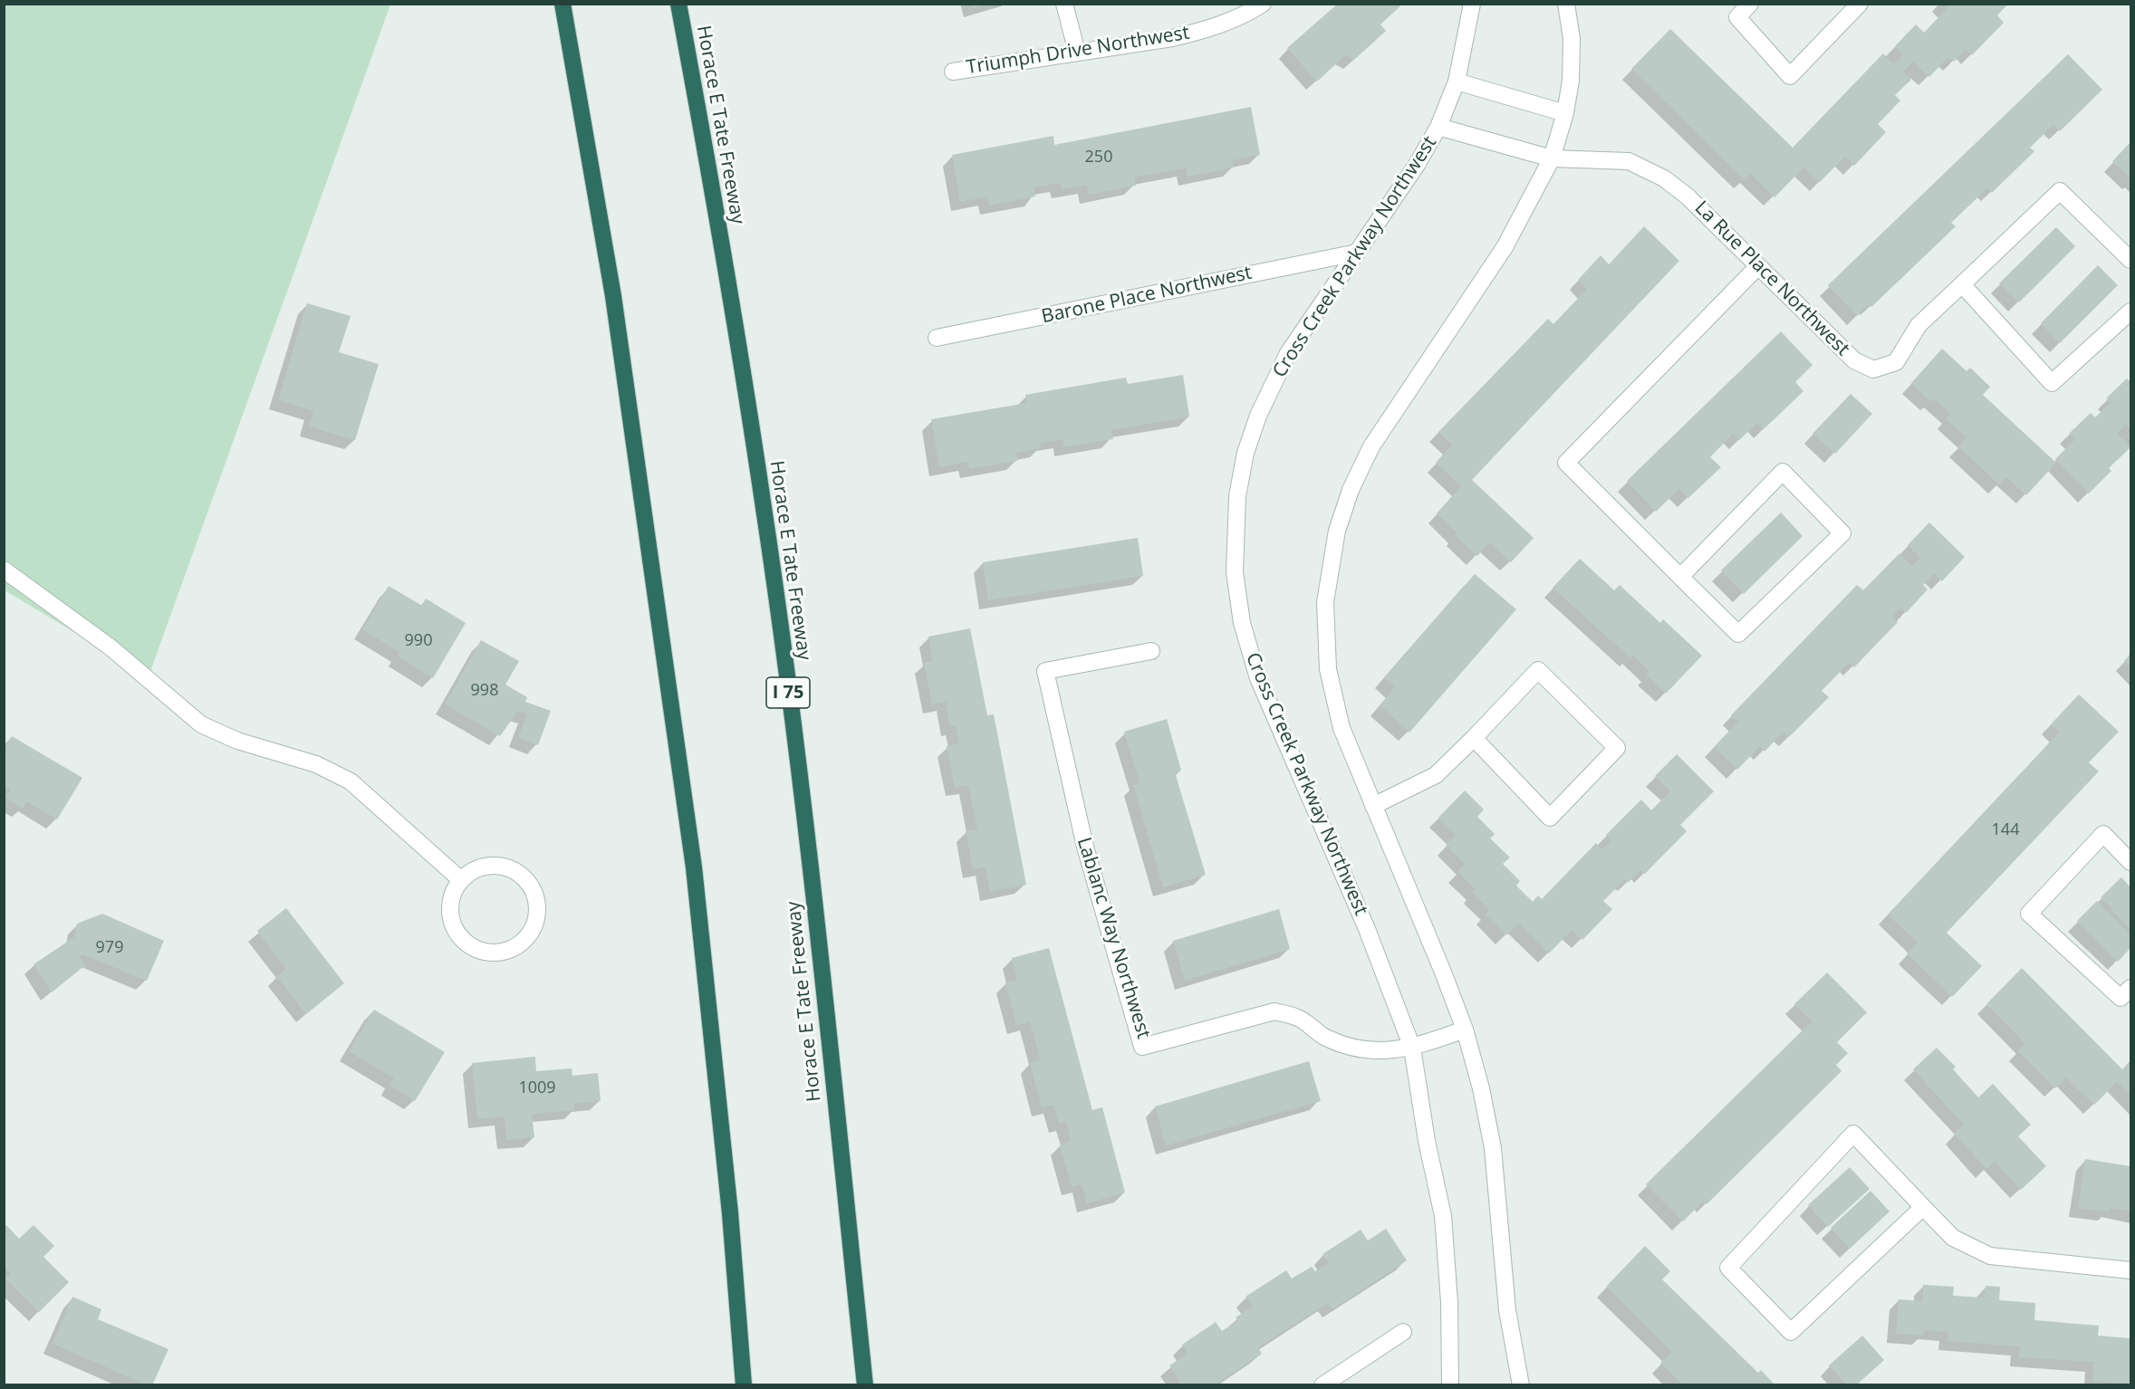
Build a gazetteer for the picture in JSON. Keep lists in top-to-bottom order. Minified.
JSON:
{"streets":{"highway":["Horace E Tate Freeway","I 75"],"street":["Triumph Drive Northwest","Cross Creek Parkway Northwest","La Rue Place Northwest","Barone Place Northwest","Lablanc Way Northwest"]},"crossings":[["Cross Creek Parkway Northwest","La Rue Place Northwest"],["Cross Creek Parkway Northwest","Barone Place Northwest"],["Cross Creek Parkway Northwest","Lablanc Way Northwest"]],"house_numbers":["250","990","998","144","979","1009"]}
